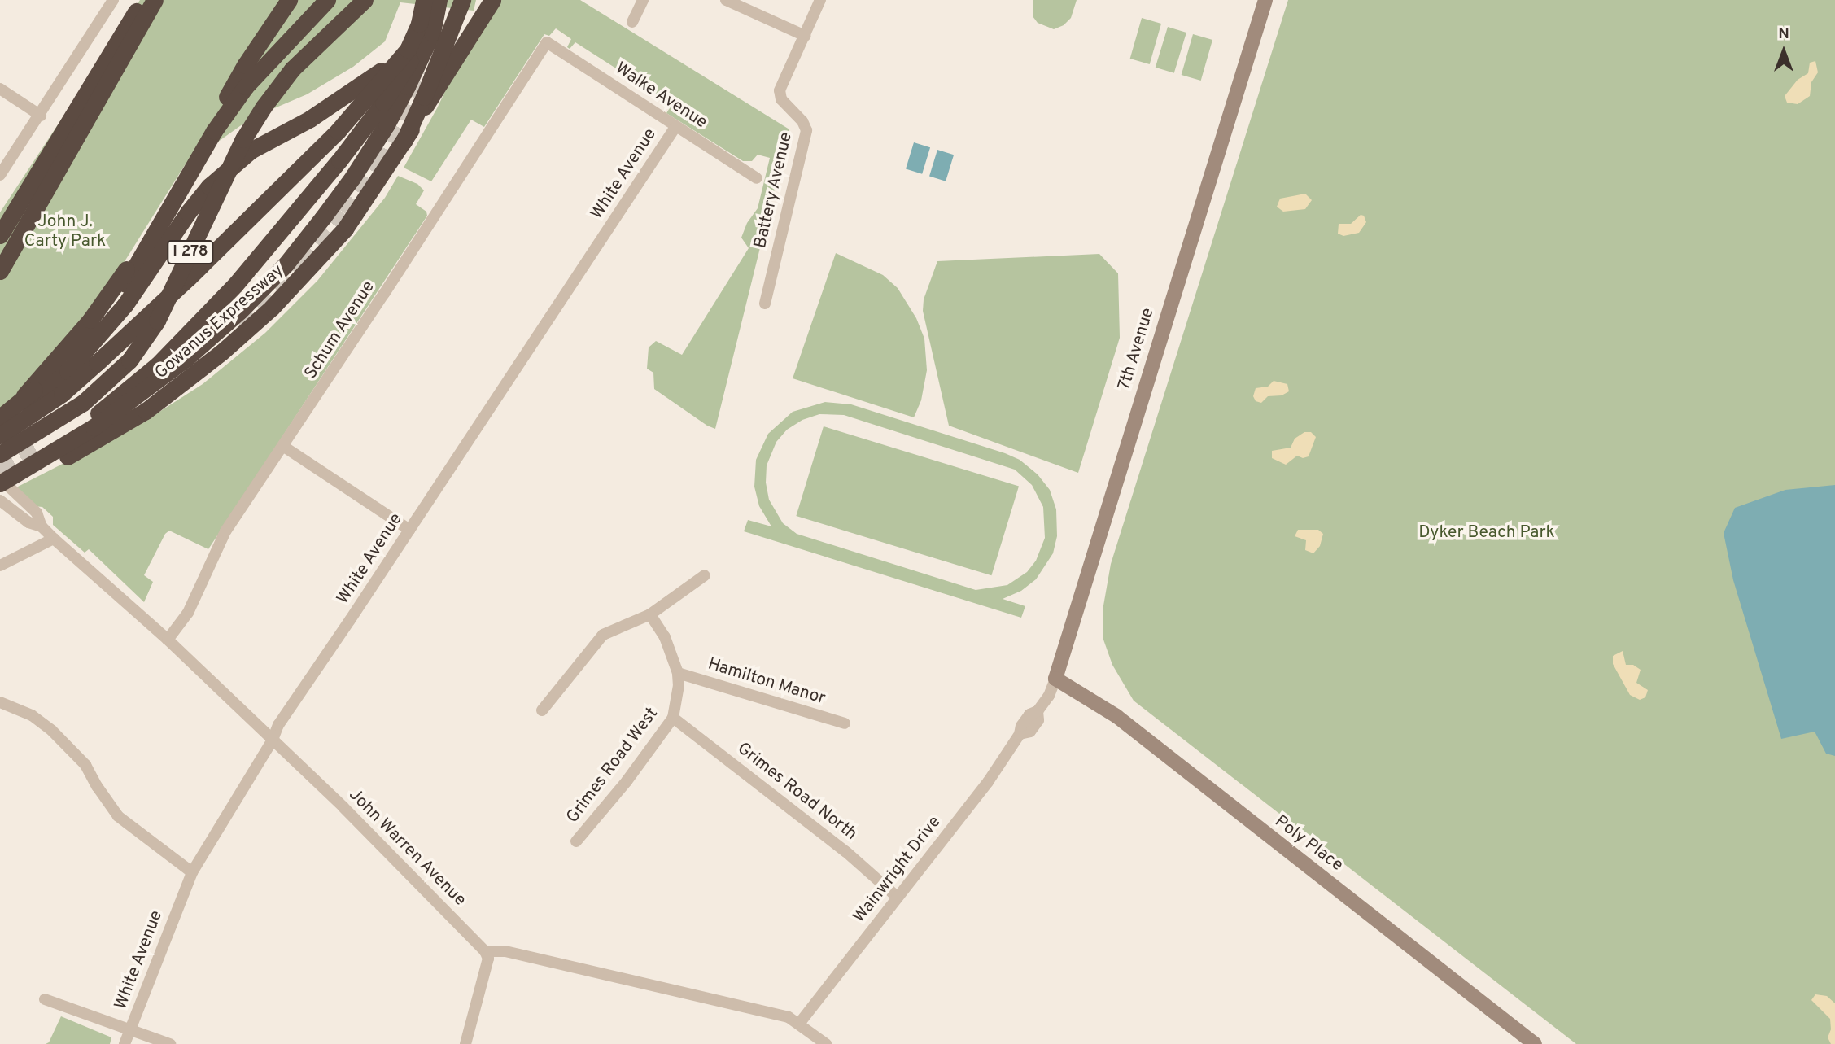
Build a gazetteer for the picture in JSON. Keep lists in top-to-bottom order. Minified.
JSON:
{"streets":{"highway":["I 278","Gowanus Expressway"],"main road":["7th Avenue","Poly Place"],"street":["Walke Avenue","White Avenue","Battery Avenue","Schum Avenue","Hamilton Manor","Grimes Road West","Grimes Road North","John Warren Avenue","Wainwright Drive"]},"crossings":[["Walke Avenue","White Avenue"],["Walke Avenue","Schum Avenue"],["White Avenue","John Warren Avenue"],["Schum Avenue","John Warren Avenue"],["7th Avenue","Poly Place"],["7th Avenue","Wainwright Drive"],["Hamilton Manor","Grimes Road West"],["Grimes Road West","Grimes Road North"],["Grimes Road North","Wainwright Drive"]],"parks":["John J. Carty Park","Dyker Beach Park"],"north":"top"}
